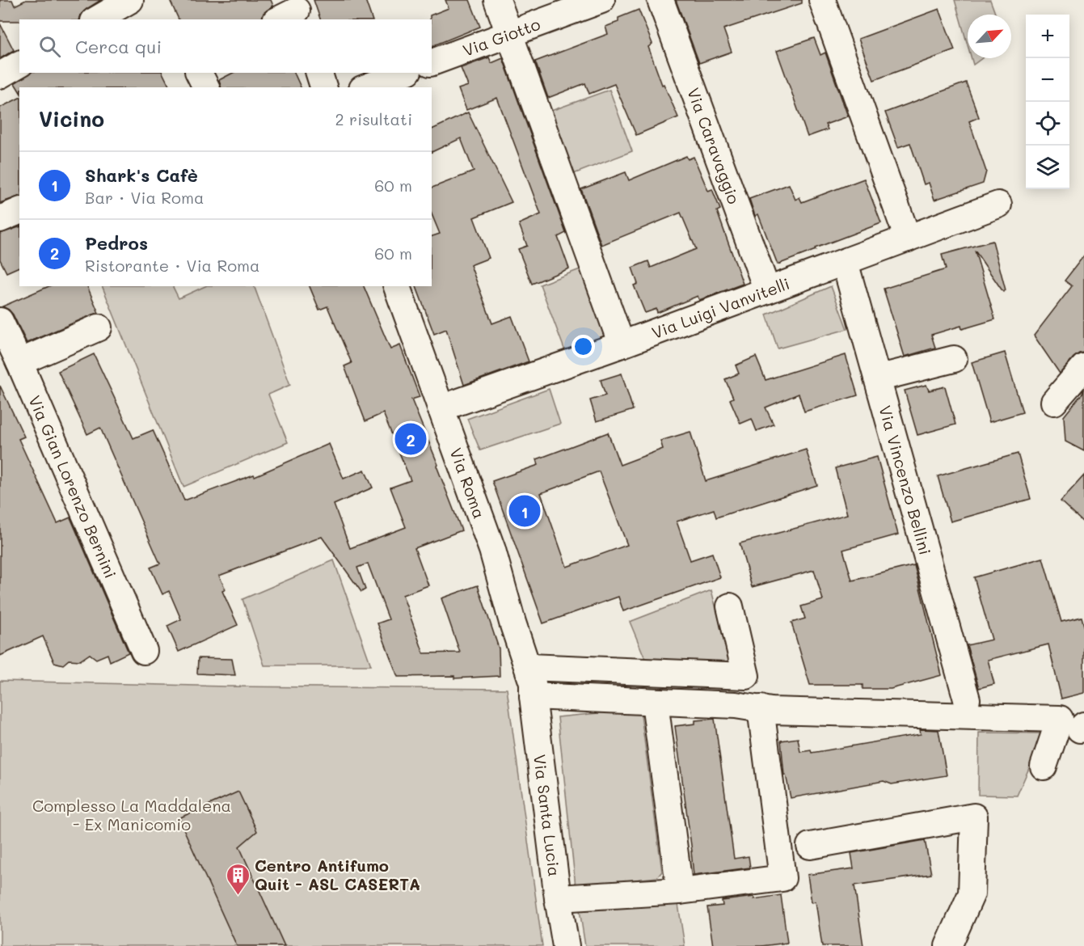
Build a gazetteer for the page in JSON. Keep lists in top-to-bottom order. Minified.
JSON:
{"streets":{"street":["Via Giotto","Via Caravaggio","Via Luigi Vanvitelli","Via Vincenzo Bellini","Via Roma","Via Gian Lorenzo Bernini","Via Santa Lucia"]},"crossings":[["Via Caravaggio","Via Luigi Vanvitelli"],["Via Luigi Vanvitelli","Via Vincenzo Bellini"],["Via Luigi Vanvitelli","Via Roma"],["Via Roma","Via Santa Lucia"]],"parks":["Complesso La Maddalena - Ex Manicomio"],"places":{"building":["Centro Antifumo Quit - ASL CASERTA"]},"north":"top right","page":{"map_buttons":["+","−"],"search":"Cerca qui","heading":["Vicino","2 risultati"],"list":[{"mark":"1","name":"Shark's Cafè","note":"Bar · Via Roma","value":"60 m"},{"mark":"2","name":"Pedros","note":"Ristorante · Via Roma","value":"60 m"}],"pins":["2","1"]}}
